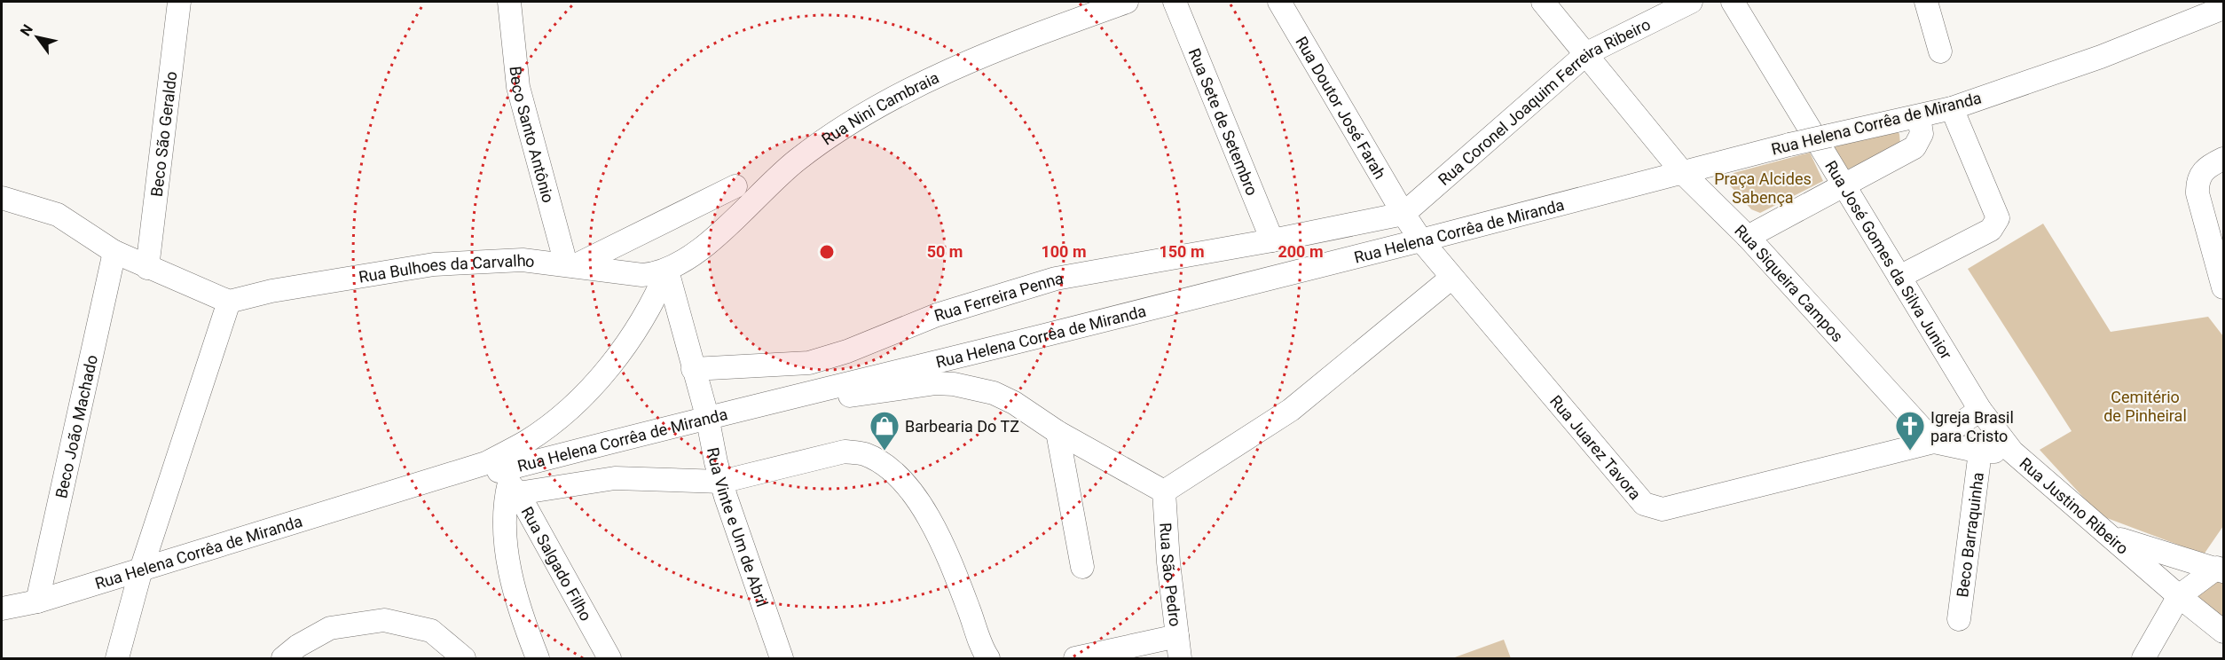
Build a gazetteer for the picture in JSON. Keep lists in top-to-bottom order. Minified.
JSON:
{"streets":{"street":["Rua Coronel Joaquim Ferreira Ribeiro","Rua Doutor José Farah","Rua Nini Cambraia","Rua Sete de Setembro","Rua Helena Corrêa de Miranda","Beco Santo Antônio","Beco São Geraldo","Rua José Gomes da Silva Junior","Rua Bulhoes da Carvalho","Rua Siqueira Campos","Rua Ferreira Penna","Beco João Machado","Rua Juarez Tavora","Rua Justino Ribeiro","Rua Vinte e Um de Abril","Beco Barraquinha","Rua Salgado Filho","Rua São Pedro"]},"crossings":[["Rua Coronel Joaquim Ferreira Ribeiro","Rua Doutor José Farah"],["Rua Coronel Joaquim Ferreira Ribeiro","Rua Siqueira Campos"],["Rua Coronel Joaquim Ferreira Ribeiro","Rua Ferreira Penna"],["Rua Coronel Joaquim Ferreira Ribeiro","Rua Juarez Tavora"],["Rua Doutor José Farah","Rua Ferreira Penna"],["Rua Doutor José Farah","Rua Juarez Tavora"],["Rua Nini Cambraia","Rua Bulhoes da Carvalho"],["Rua Nini Cambraia","Rua Vinte e Um de Abril"],["Rua Sete de Setembro","Rua Ferreira Penna"],["Rua Helena Corrêa de Miranda","Rua Siqueira Campos"],["Rua Helena Corrêa de Miranda","Beco João Machado"],["Rua Helena Corrêa de Miranda","Rua Juarez Tavora"],["Rua Helena Corrêa de Miranda","Rua Vinte e Um de Abril"],["Rua Helena Corrêa de Miranda","Rua Salgado Filho"],["Beco Santo Antônio","Rua Bulhoes da Carvalho"],["Rua José Gomes da Silva Junior","Rua Juarez Tavora"],["Rua José Gomes da Silva Junior","Rua Justino Ribeiro"],["Rua Bulhoes da Carvalho","Rua Vinte e Um de Abril"],["Rua Siqueira Campos","Rua Juarez Tavora"],["Rua Ferreira Penna","Rua Juarez Tavora"],["Rua Ferreira Penna","Rua Vinte e Um de Abril"],["Rua Juarez Tavora","Rua Justino Ribeiro"],["Rua Justino Ribeiro","Beco Barraquinha"]],"parks":["Praça Alcides Sabença","Cemitério de Pinheiral"],"places":{"shop":["Barbearia Do TZ"],"church":["Igreja Brasil para Cristo"]},"north":"top left","rings":["50 m","100 m","150 m","200 m"]}
